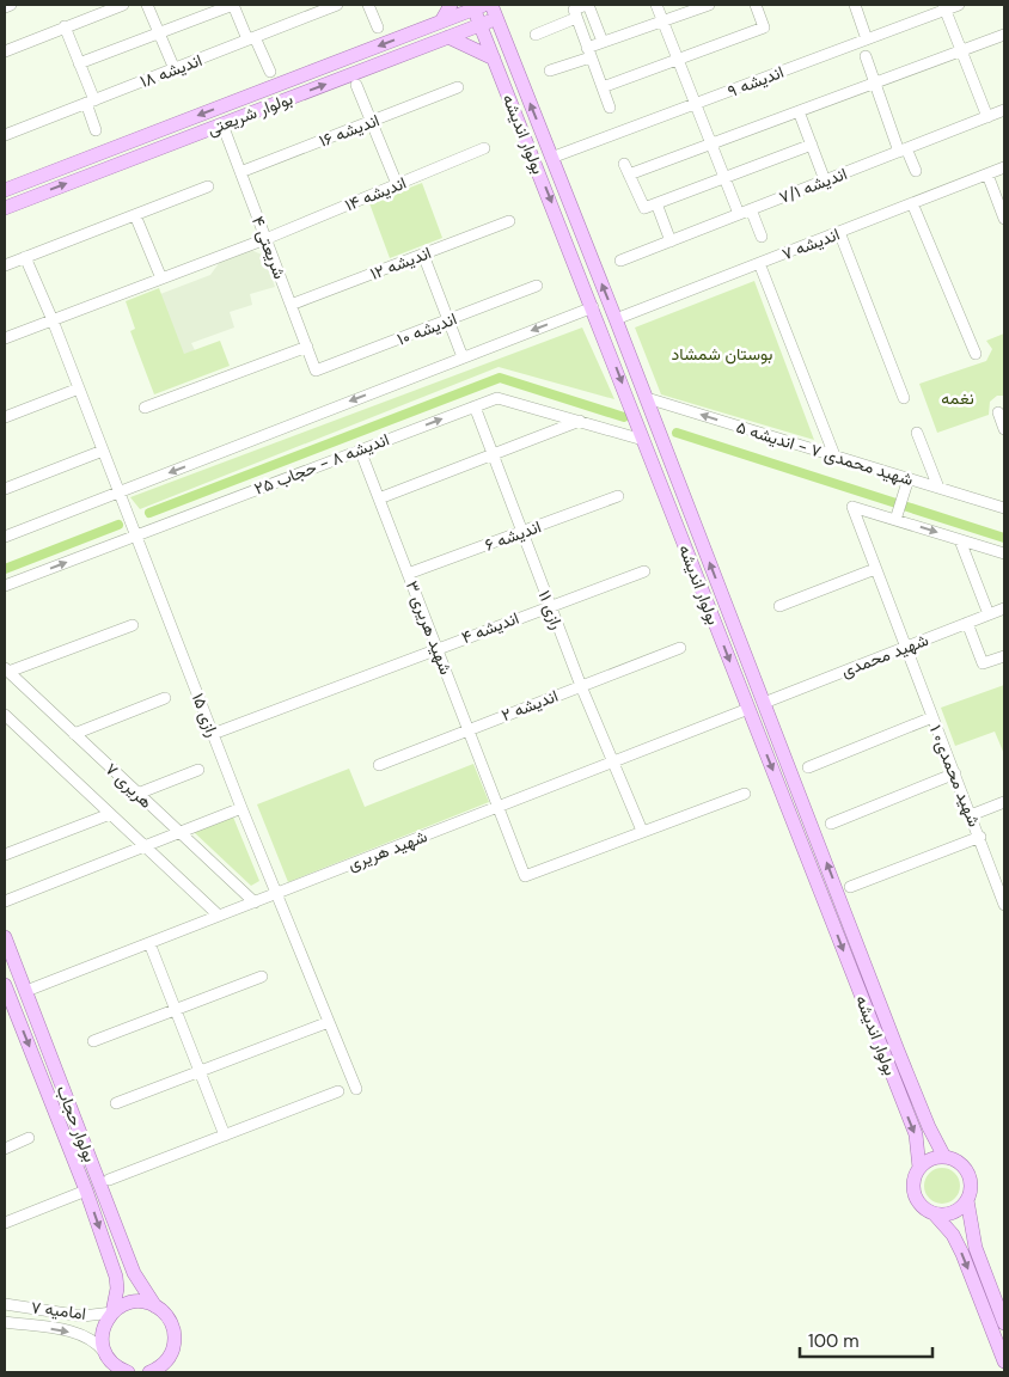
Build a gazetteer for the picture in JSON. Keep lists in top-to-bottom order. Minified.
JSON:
{"streets":{"main road":["بولوار شریعتی","بولوار اندیشه","بولوار حجاب"],"street":["اندیشه ۱۸","اندیشه ۹","اندیشه ۱۶","اندیشه ۷/۱","اندیشه ۱۴","اندیشه ۷","شریعتی ۴","اندیشه ۱۲","اندیشه ۱۰","شهید محمدی ۷ - اندیشه ۵","اندیشه ۸ - حجاب ۲۵","اندیشه ۶","رازی ۱۱","شهید هریری ۳","اندیشه ۴","شهید محمدی","اندیشه ۲","رازی ۱۵","شهید محمدی۰ ۱","هریری ۷","شهید هریری","امامیه ۷"]},"crossings":[["اندیشه ۹","بولوار اندیشه"],["بولوار شریعتی","بولوار اندیشه"],["بولوار شریعتی","شریعتی ۴"],["اندیشه ۱۶","شریعتی ۴"],["بولوار اندیشه","اندیشه ۷"],["بولوار اندیشه","شهید محمدی ۷ - اندیشه ۵"],["بولوار اندیشه","اندیشه ۸ - حجاب ۲۵"],["بولوار اندیشه","شهید محمدی"],["بولوار اندیشه","شهید هریری"],["اندیشه ۱۴","شریعتی ۴"],["اندیشه ۱۴","رازی ۱۵"],["شریعتی ۴","اندیشه ۱۲"],["شریعتی ۴","اندیشه ۱۰"],["اندیشه ۸ - حجاب ۲۵","رازی ۱۱"],["اندیشه ۸ - حجاب ۲۵","شهید هریری ۳"],["اندیشه ۸ - حجاب ۲۵","رازی ۱۵"],["اندیشه ۶","رازی ۱۱"],["اندیشه ۶","شهید هریری ۳"],["رازی ۱۱","شهید هریری ۳"],["رازی ۱۱","اندیشه ۴"],["رازی ۱۱","اندیشه ۲"],["رازی ۱۱","شهید هریری"],["شهید هریری ۳","اندیشه ۴"],["شهید هریری ۳","اندیشه ۲"],["شهید هریری ۳","شهید هریری"],["اندیشه ۴","رازی ۱۵"],["شهید محمدی","شهید محمدی۰ ۱"],["رازی ۱۵","شهید هریری"],["هریری ۷","شهید هریری"],["شهید هریری","بولوار حجاب"],["بولوار حجاب","امامیه ۷"]],"one_way":["شهید محمدی ۷ - اندیشه ۵"],"parks":["بوستان شمشاد","نغمه"],"scale_bar":"100 m"}
